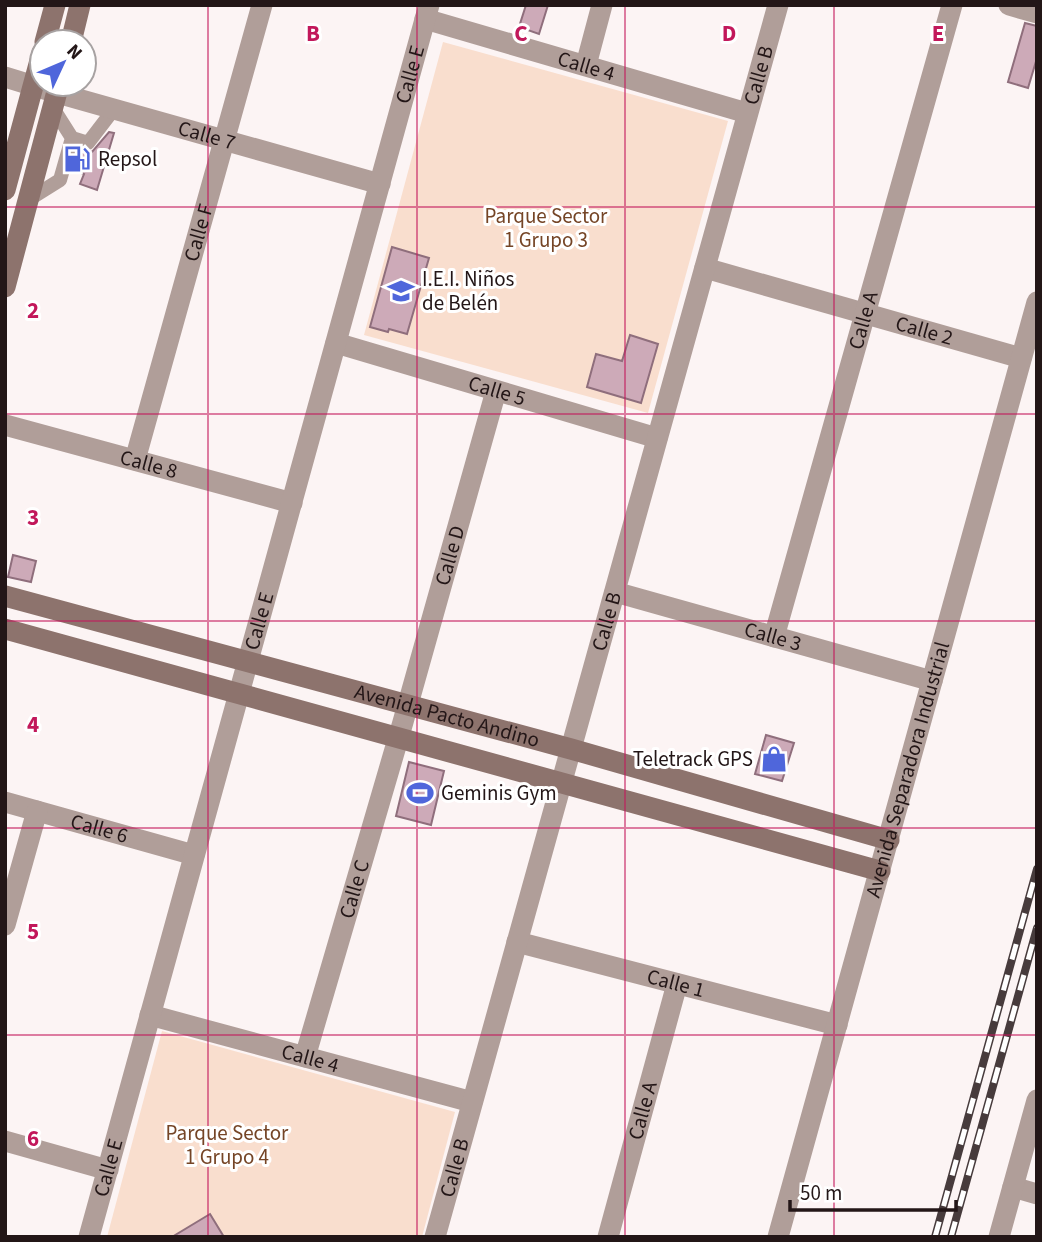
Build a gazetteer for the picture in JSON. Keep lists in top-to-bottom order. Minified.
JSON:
{"streets":{"street":["Calle 4","Calle E","Calle B","Calle 7","Calle F","Calle A","Calle 2","Calle 5","Calle 8","Calle D","Calle 3","Avenida Pacto Andino","Avenida Separadora Industrial","Calle 6","Calle C","Calle 1"]},"crossings":[["Calle 4","Calle E"],["Calle 4","Calle B"],["Calle 4","Calle C"],["Calle E","Calle 7"],["Calle E","Calle 5"],["Calle E","Calle 8"],["Calle E","Avenida Pacto Andino"],["Calle E","Calle 6"],["Calle B","Calle 2"],["Calle B","Calle 5"],["Calle B","Calle 3"],["Calle B","Avenida Pacto Andino"],["Calle B","Calle 1"],["Calle 7","Calle F"],["Calle F","Calle 8"],["Calle A","Calle 2"],["Calle A","Calle 3"],["Calle A","Calle 1"],["Calle 2","Avenida Separadora Industrial"],["Calle 5","Calle D"],["Calle D","Avenida Pacto Andino"],["Calle D","Calle C"],["Calle 3","Avenida Separadora Industrial"],["Avenida Pacto Andino","Avenida Separadora Industrial"],["Avenida Pacto Andino","Calle C"],["Avenida Separadora Industrial","Calle 1"]],"parks":["Parque Sector 1 Grupo 3","Parque Sector 1 Grupo 4"],"places":{"fuel station":["Repsol"],"school or university":["I.E.I. Niños de Belén"],"shop":["Teletrack GPS"],"sports":["Geminis Gym"]},"scale_bar":"50 m","north":"top right","grid":{"columns":["B","C","D","E"],"rows":["2","3","4","5","6"]}}
